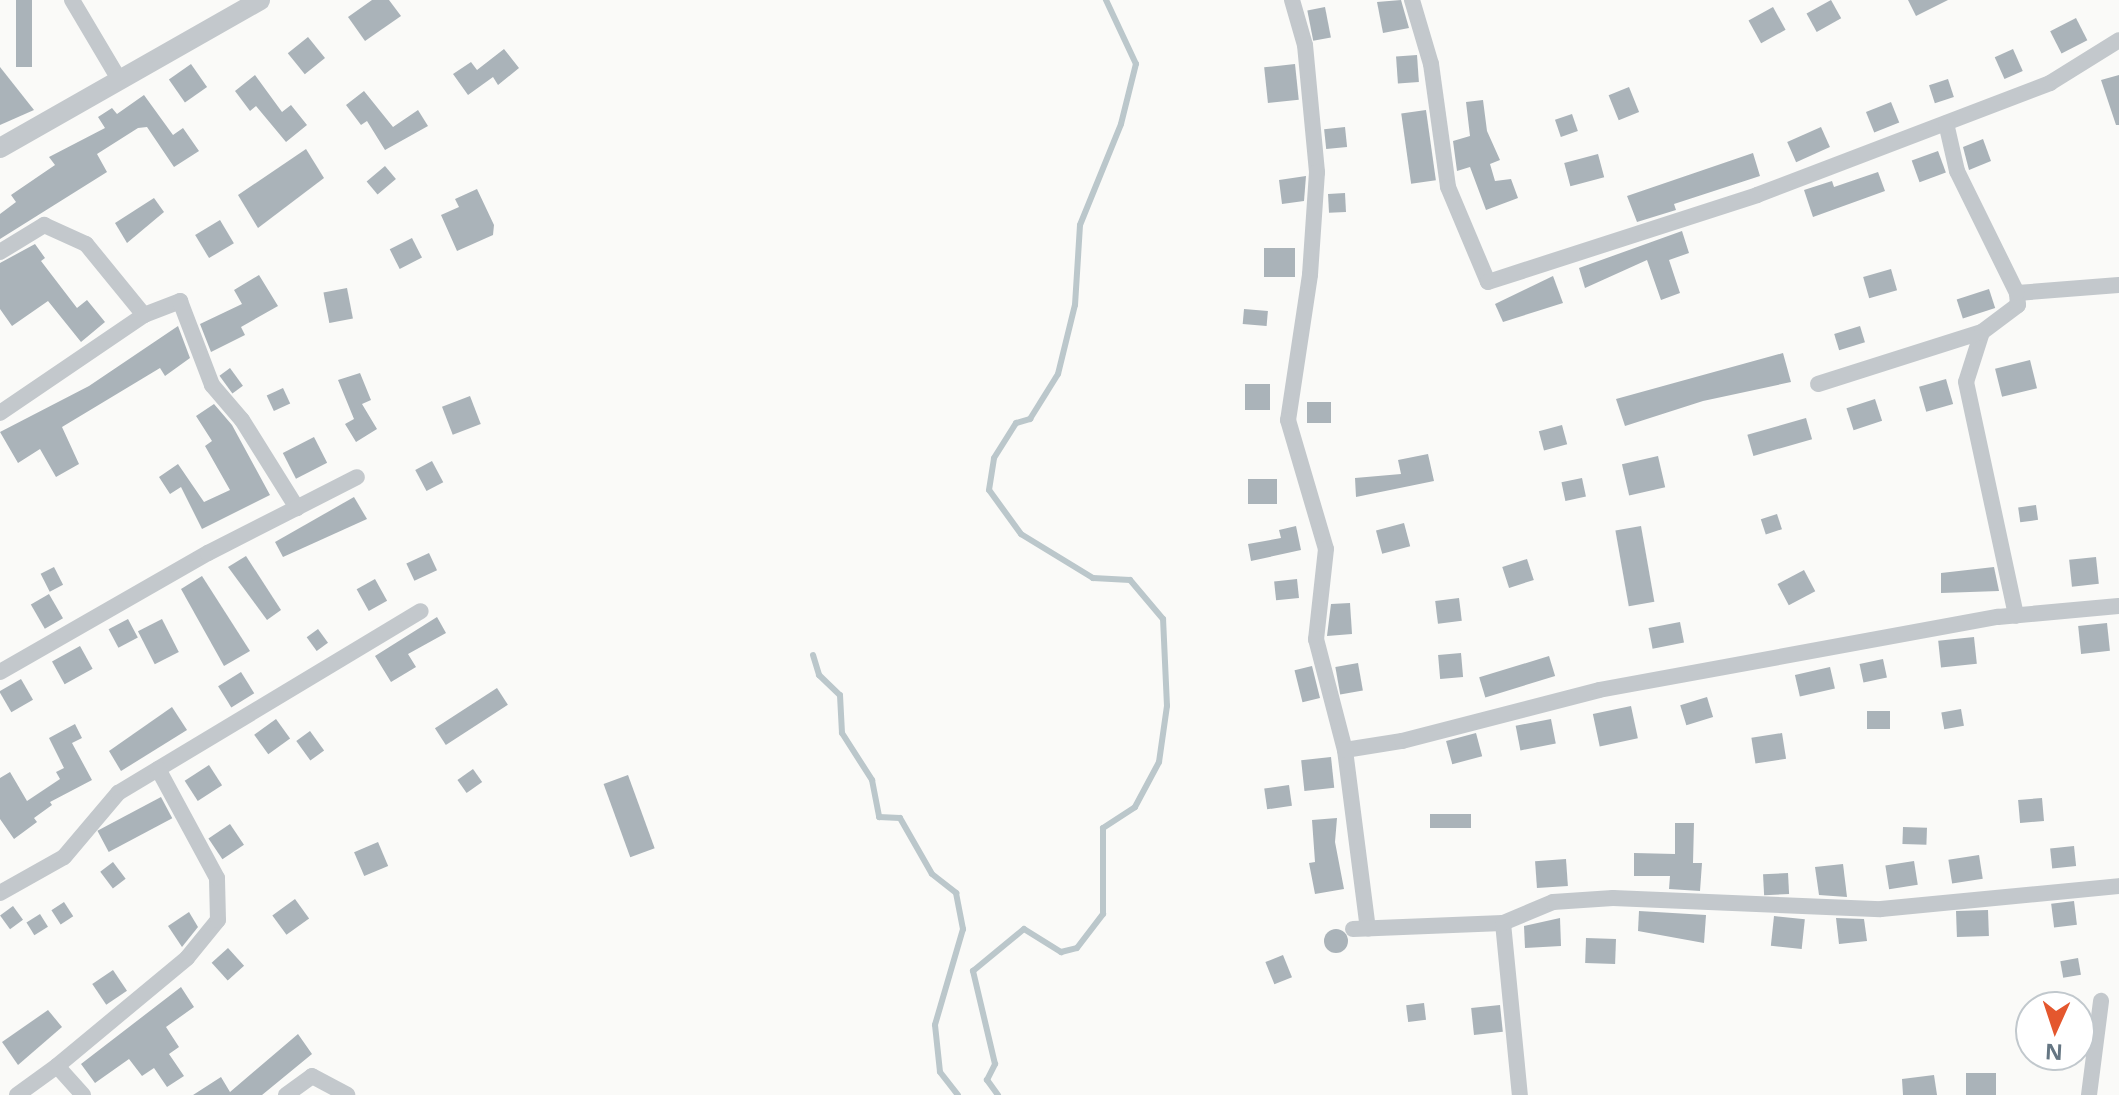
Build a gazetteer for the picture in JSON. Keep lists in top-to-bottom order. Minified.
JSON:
{"north":"bottom"}
